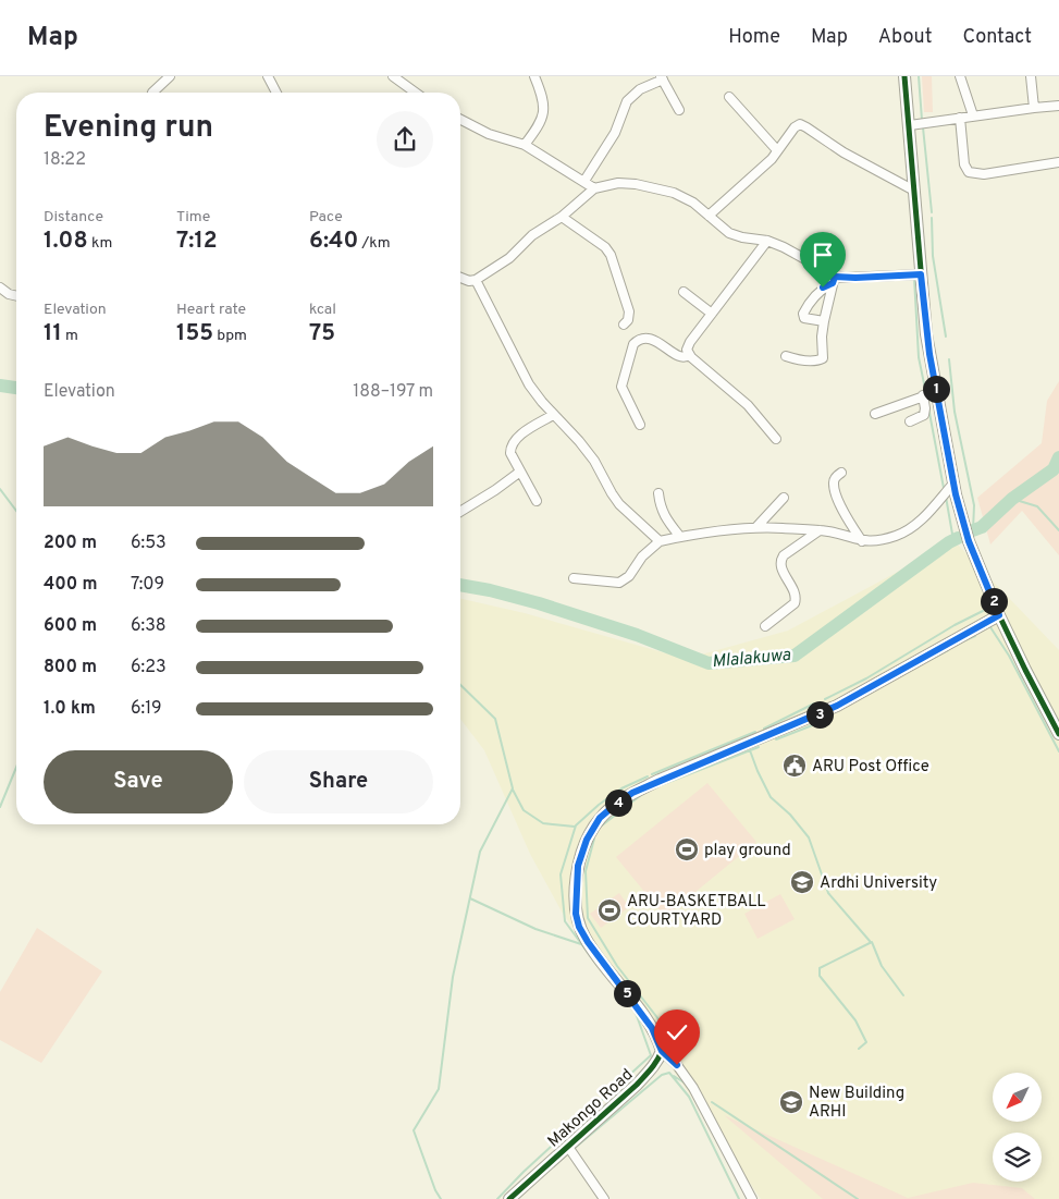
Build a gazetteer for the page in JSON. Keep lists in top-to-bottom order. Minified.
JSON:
{"streets":{"street":["Makongo Road"]},"water":["Mlalakuwa"],"places":{"public building":["ARU Post Office"],"sports":["play ground","ARU-BASKETBALL COURTYARD"],"school or university":["Ardhi University","New Building ARHI"]},"north":"bottom left","page":{"header":"Map","nav":["Home","Map","About","Contact"],"heading":["Evening run","18:22"],"stats":[["Distance","1.08 km"],["Time","7:12"],["Pace","6:40 /km"],["Elevation","11 m"],["Heart rate","155 bpm"],["kcal","75"]],"chart":["Elevation","188–197 m"],"pins":["1","2","3","4","5"],"list":[{"name":"200 m","note":"6:53"},{"name":"400 m","note":"7:09"},{"name":"600 m","note":"6:38"},{"name":"800 m","note":"6:23"},{"name":"1.0 km","note":"6:19"}],"buttons":["Save","Share"]}}
